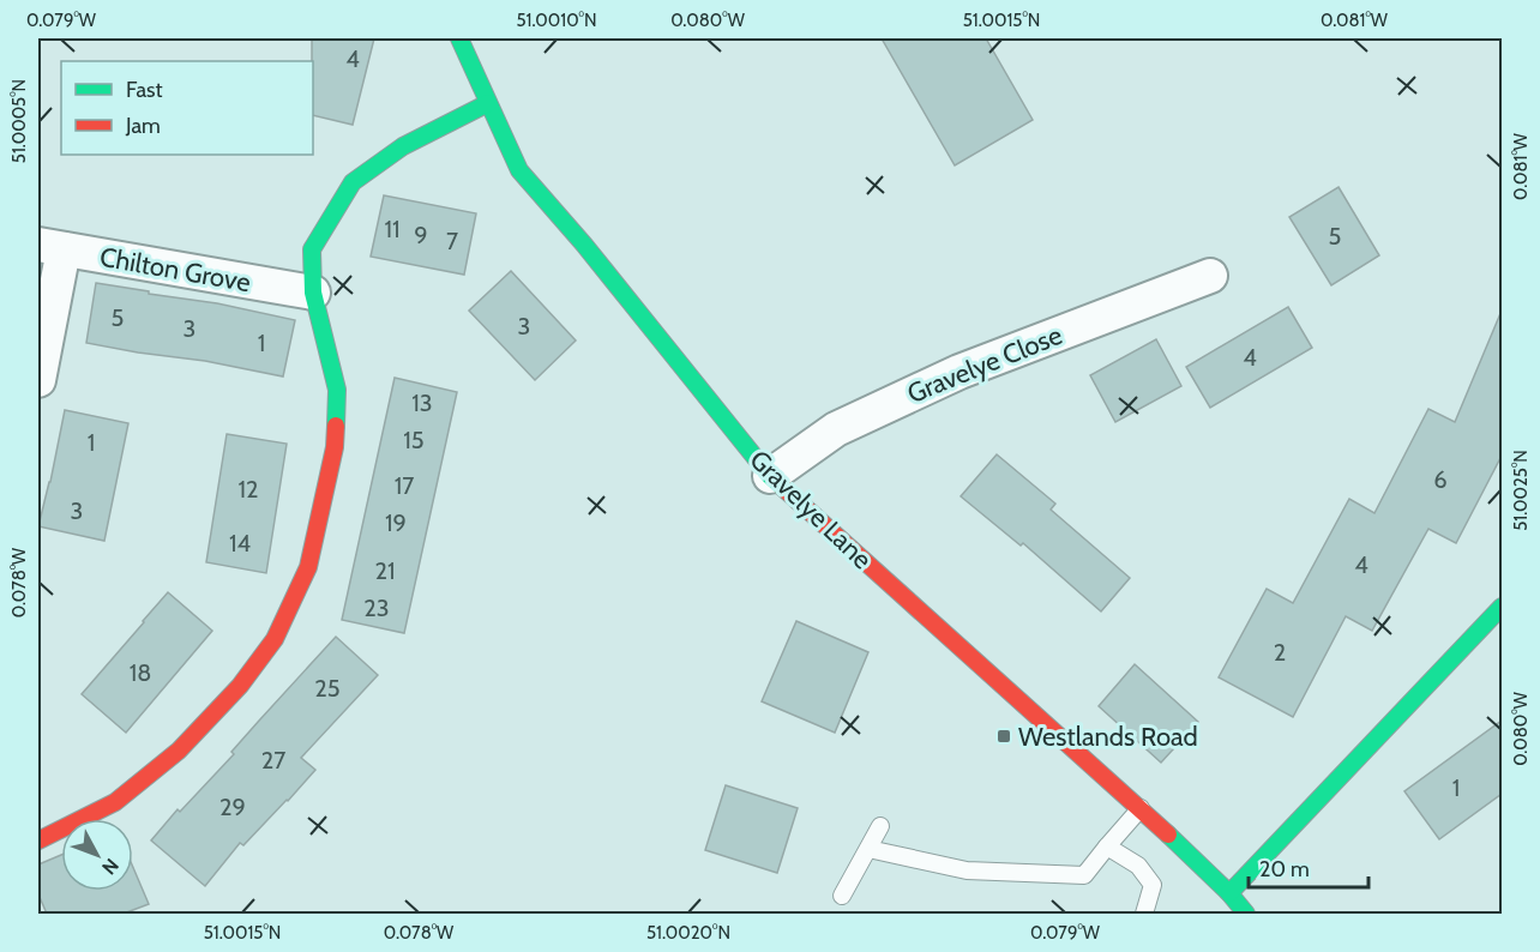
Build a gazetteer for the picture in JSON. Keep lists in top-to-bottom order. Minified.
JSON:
{"streets":{"street":["Chilton Grove","Gravelye Close","Gravelye Lane"]},"crossings":[["Gravelye Close","Gravelye Lane"]],"places":{"transit":["Westlands Road"]},"house_numbers":["4","11","9","5","7","5","3","3","1","4","13","15","1","6","17","12","3","19","14","4","21","23","2","18","25","27","1","29"],"legend":["Fast","Jam"],"scale_bar":"20 m","north":"bottom right","coordinates":["0.079°W","51.0010°N","0.080°W","51.0015°N","0.081°W","51.0005°N","51.0025°N","0.078°W","51.0020°N"]}
